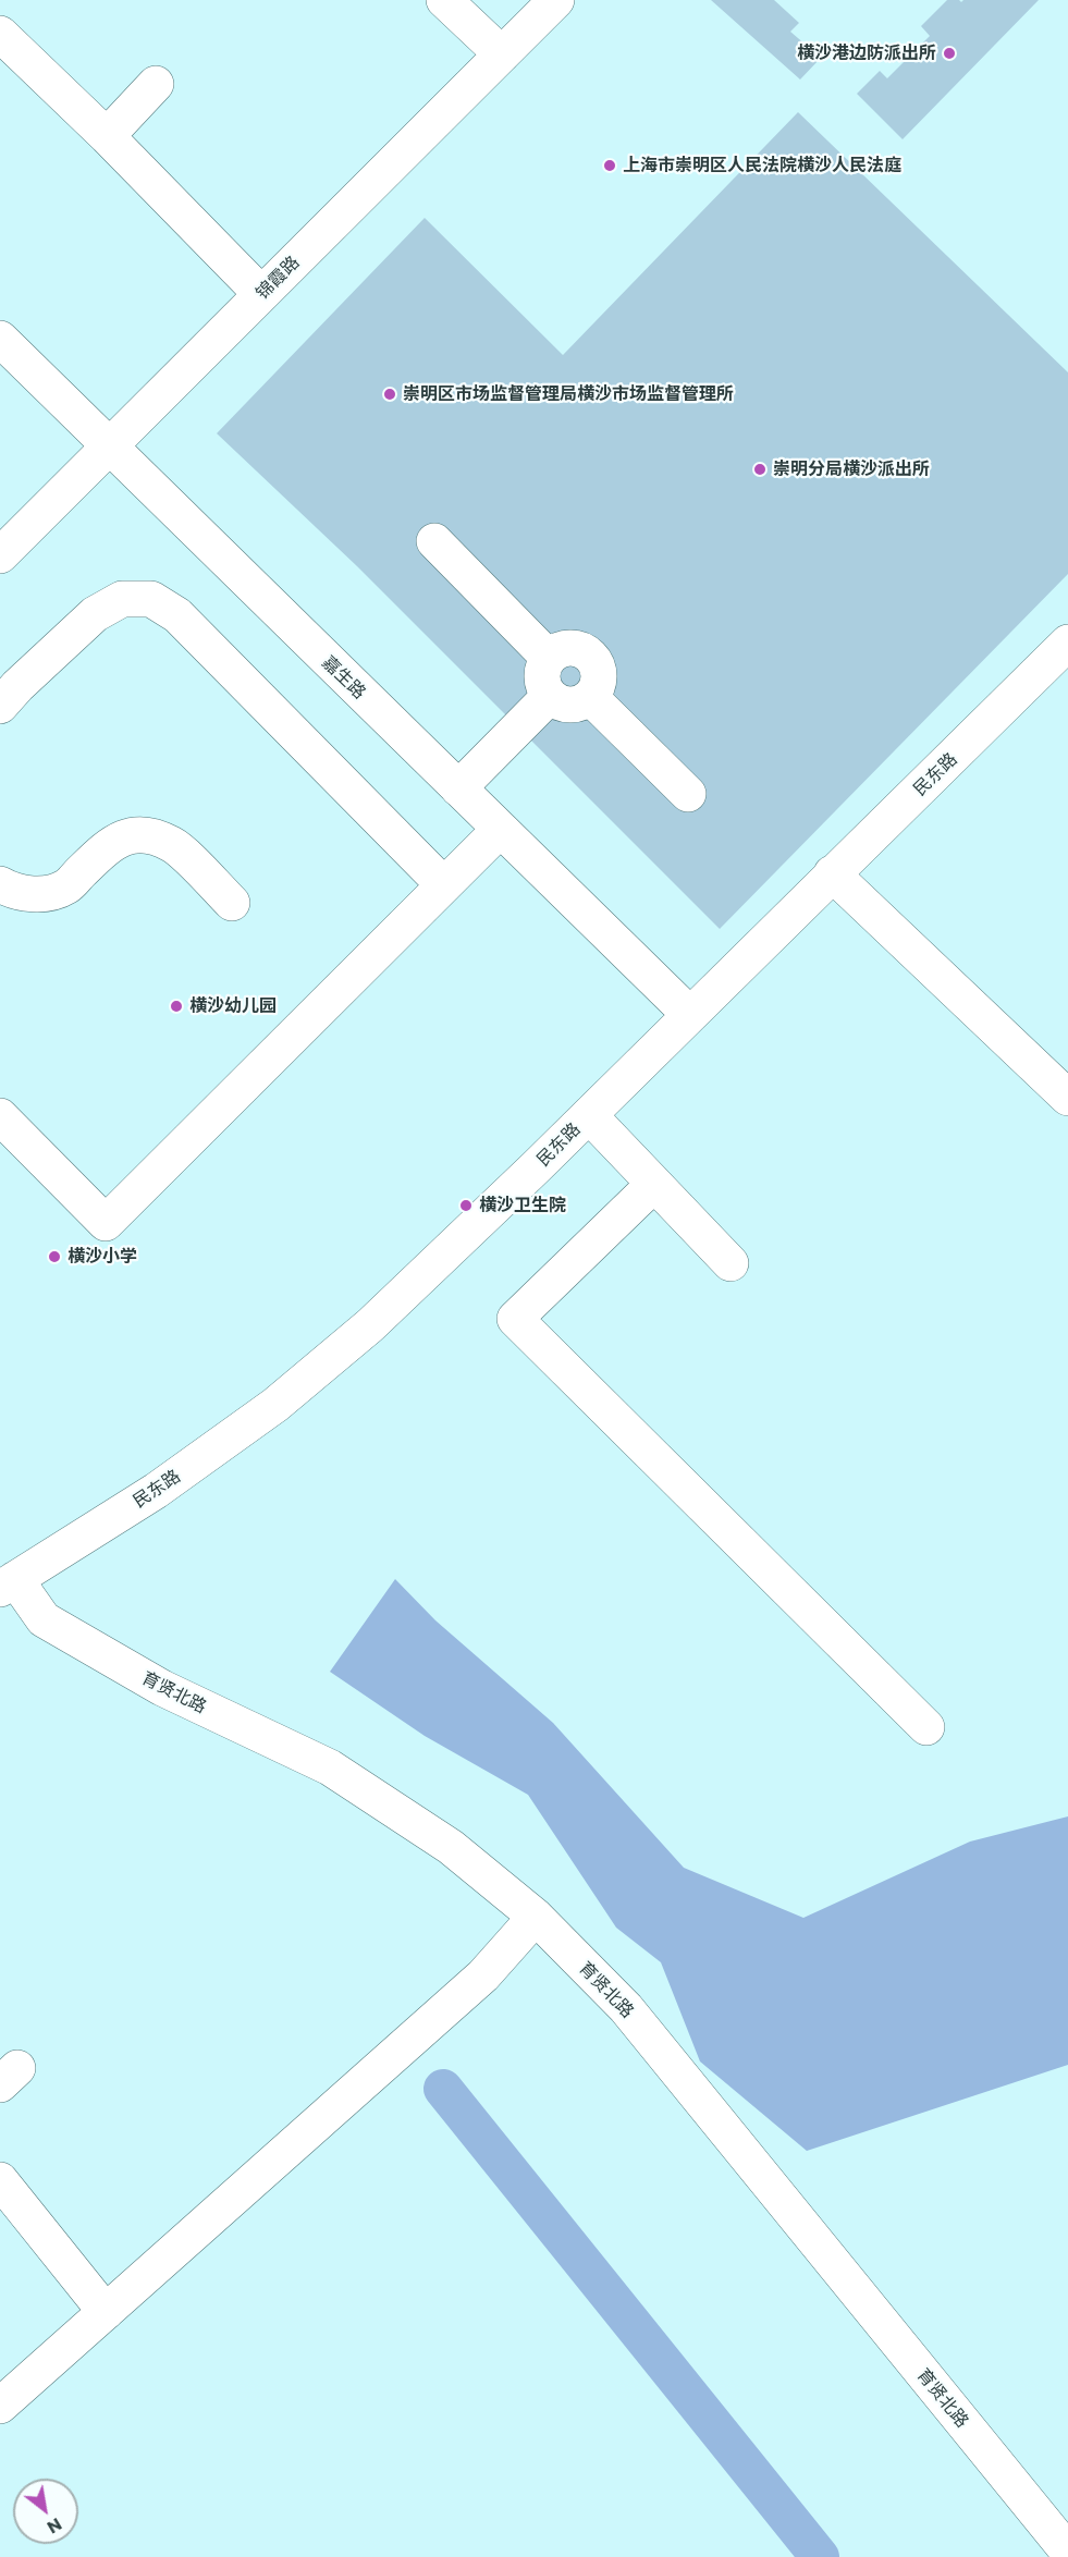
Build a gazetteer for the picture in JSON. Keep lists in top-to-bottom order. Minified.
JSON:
{"streets":{"street":["锦霞路","嘉生路","民东路","育贤北路"]},"crossings":[["锦霞路","嘉生路"],["嘉生路","民东路"],["民东路","育贤北路"]],"places":["横沙港边防派出所","上海市崇明区人民法院横沙人民法庭","崇明区市场监督管理局横沙市场监督管理所","崇明分局横沙派出所","横沙幼儿园","横沙卫生院","横沙小学"],"north":"bottom right"}
